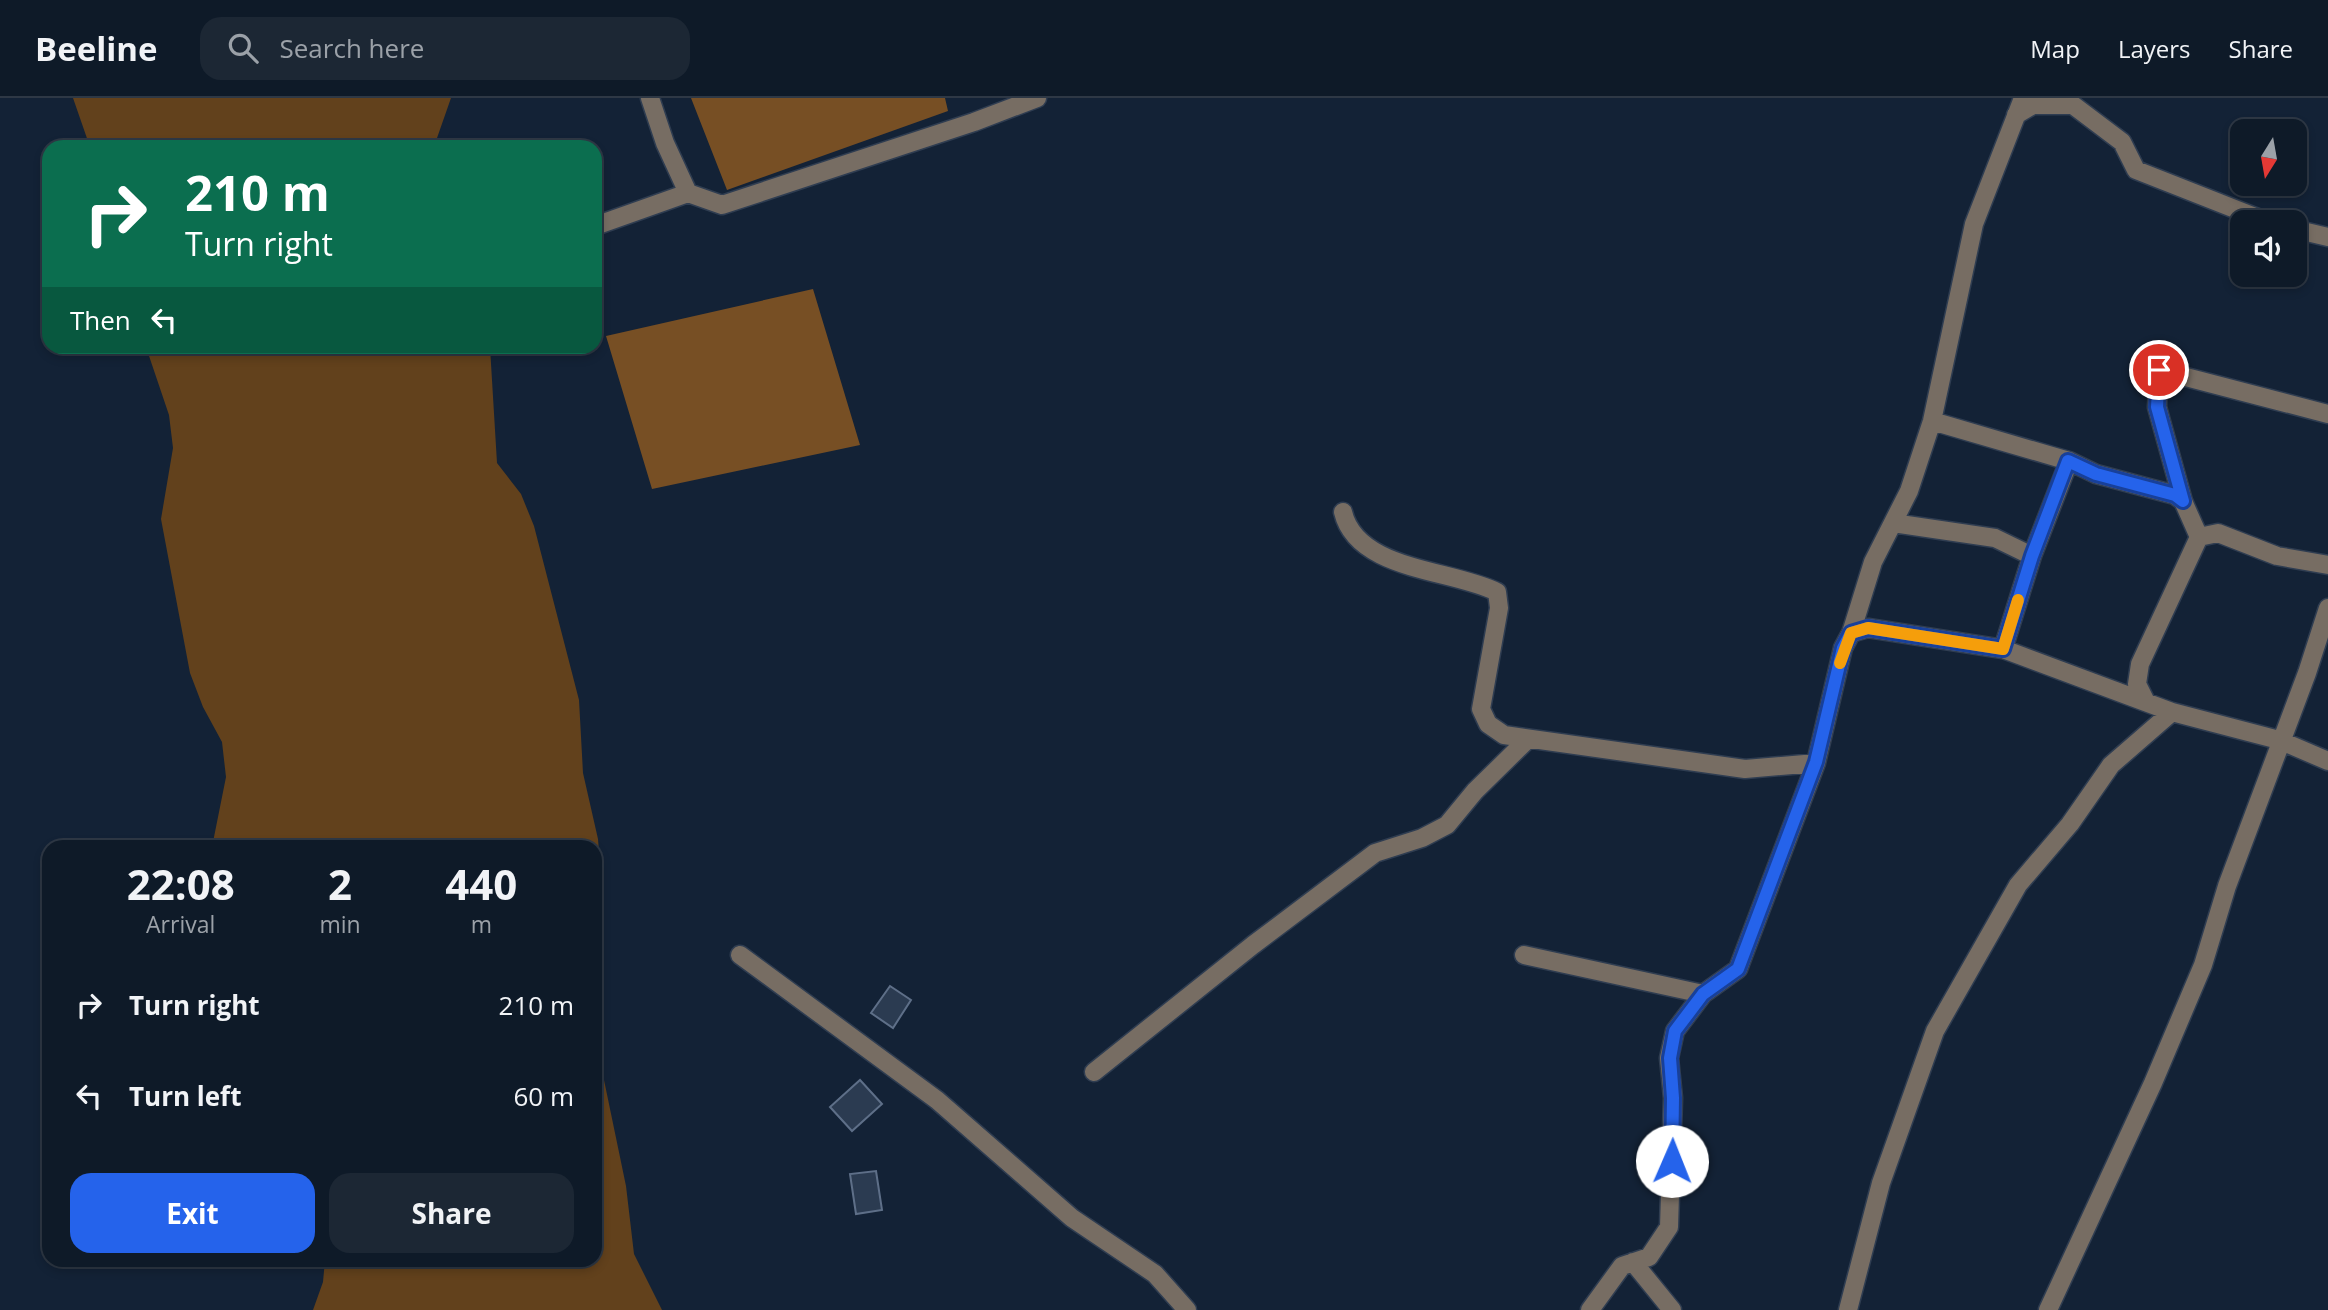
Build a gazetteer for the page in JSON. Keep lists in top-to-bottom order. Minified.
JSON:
{"north":"bottom","page":{"header":"Beeline","search":"Search here","nav":["Map","Layers","Share"],"turn":["210 m","Turn right"],"then":"Then","eta":["22:08","Arrival","2","min","440","m"],"list":[{"name":"Turn right","value":"210 m"},{"name":"Turn left","value":"60 m"}],"buttons":["Exit","Share"]}}
